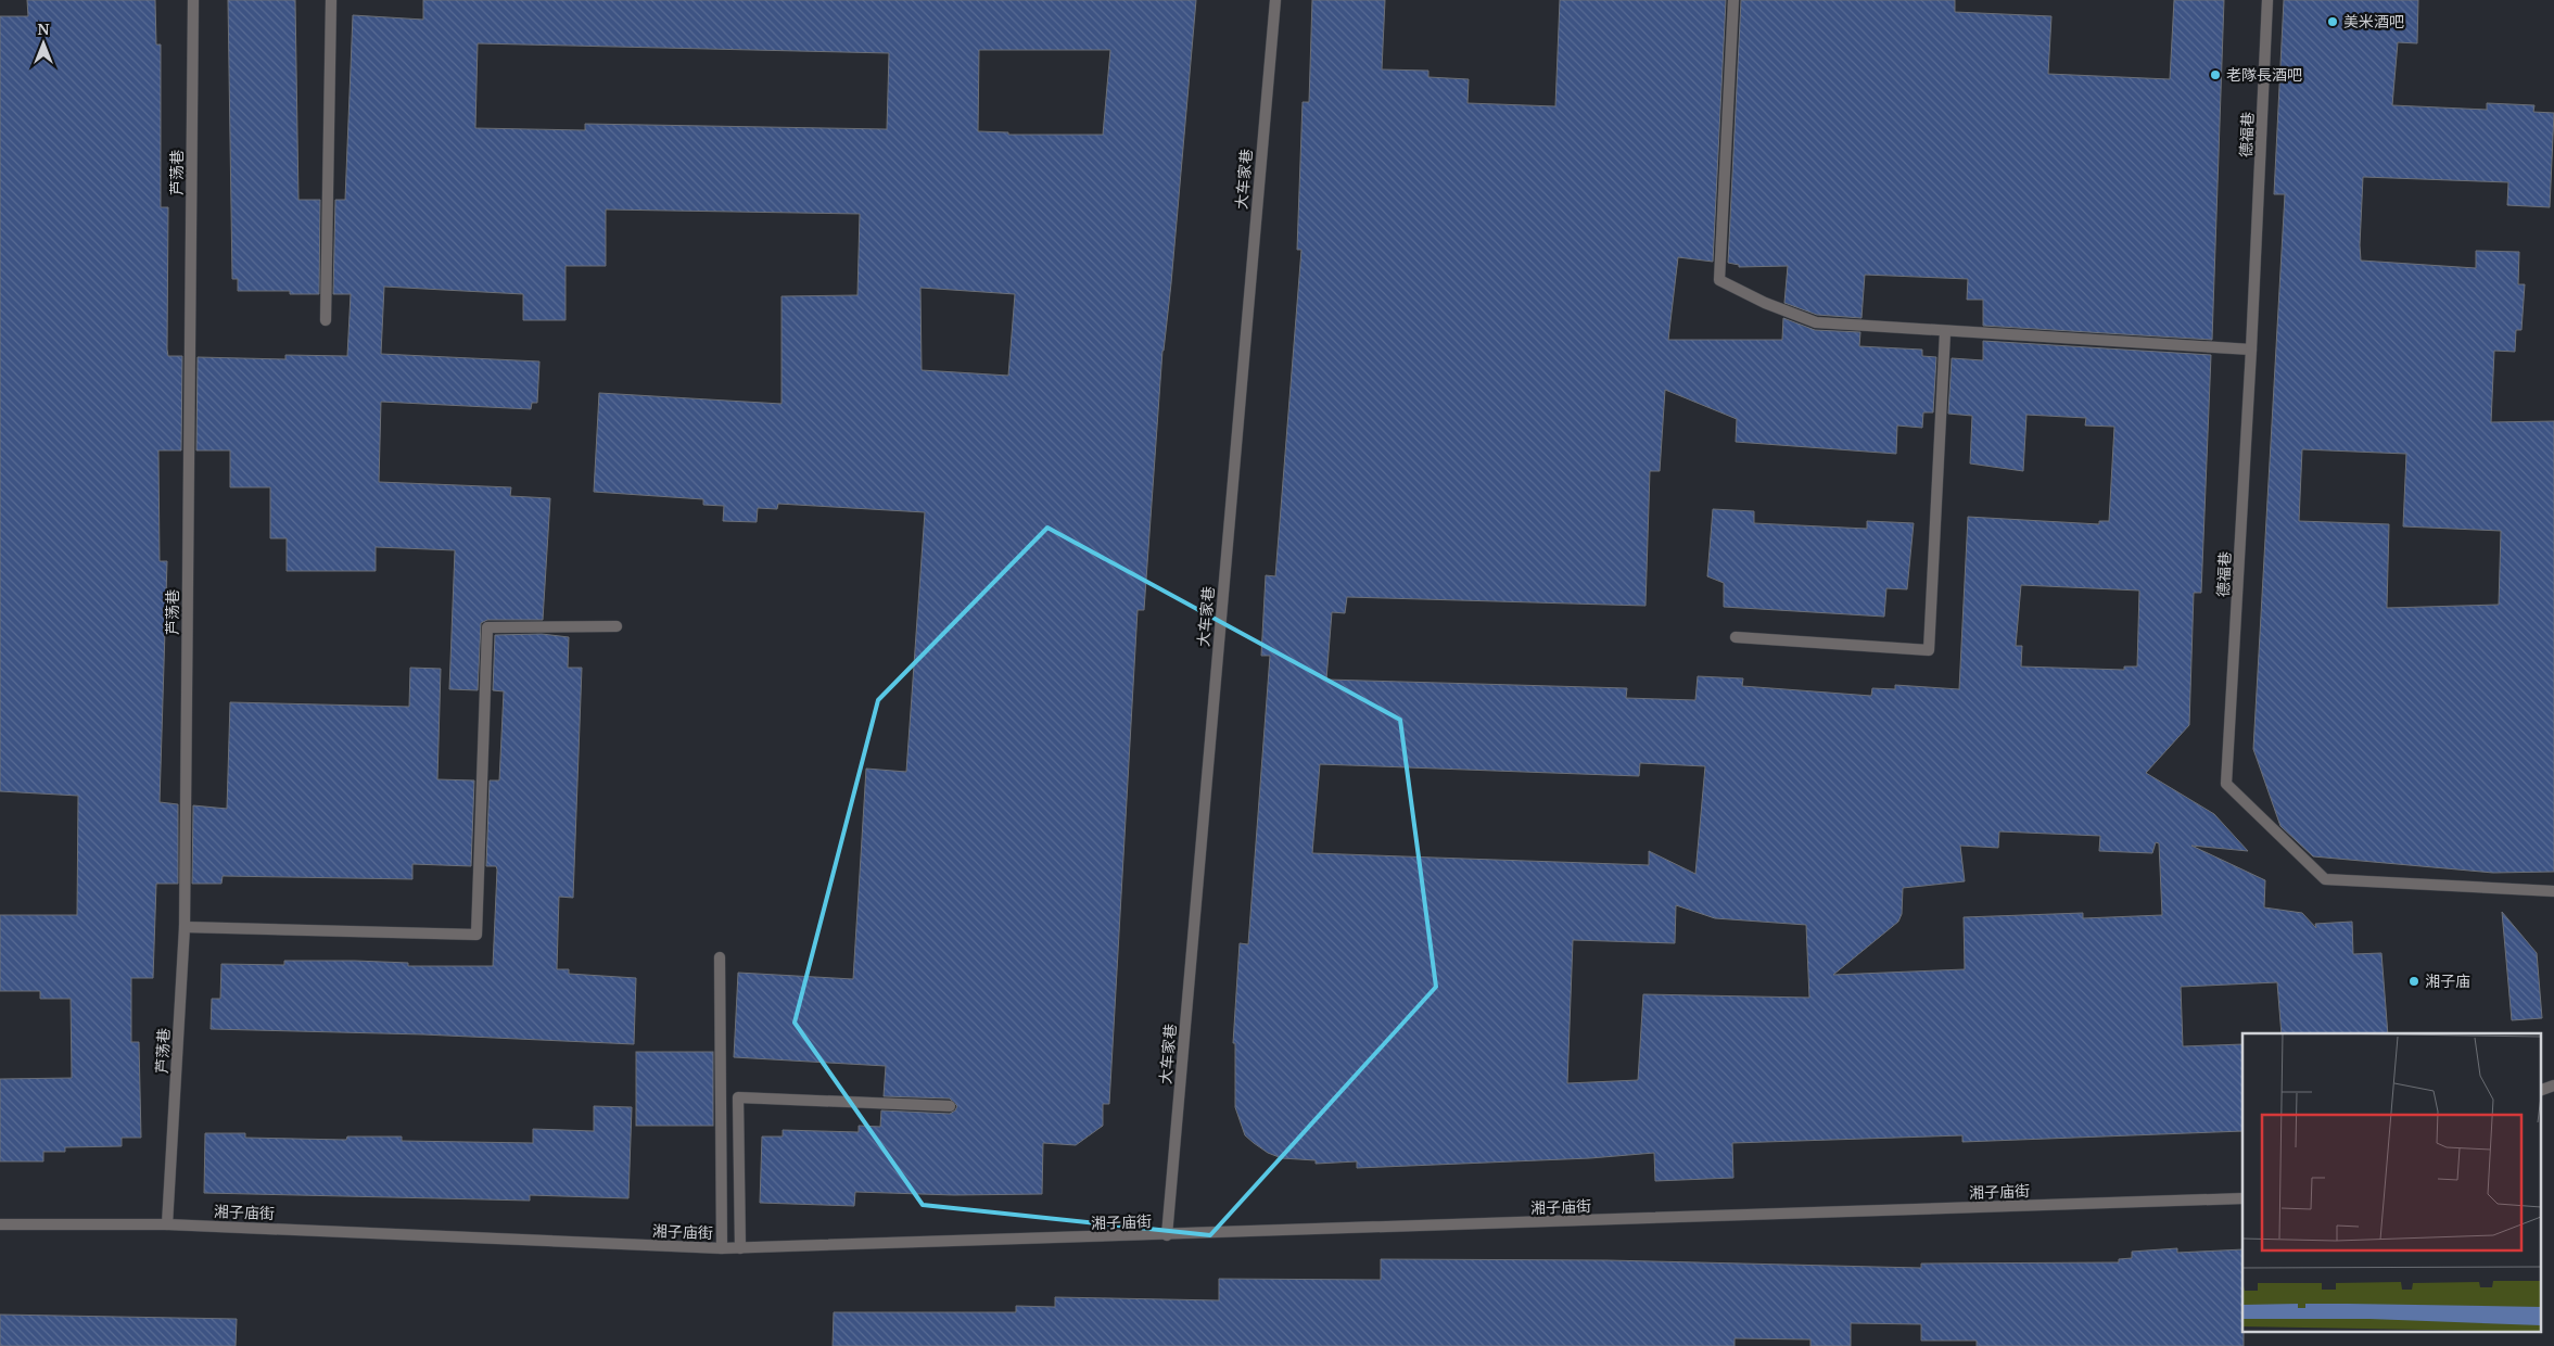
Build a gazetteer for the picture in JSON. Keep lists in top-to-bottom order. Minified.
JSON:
{"streets":{"street":["德福巷","芦荡巷","大车家巷","湘子庙街"]},"crossings":[["芦荡巷","湘子庙街"],["大车家巷","湘子庙街"]],"places":["美米酒吧","老隊長酒吧","湘子庙"],"north":"top"}
